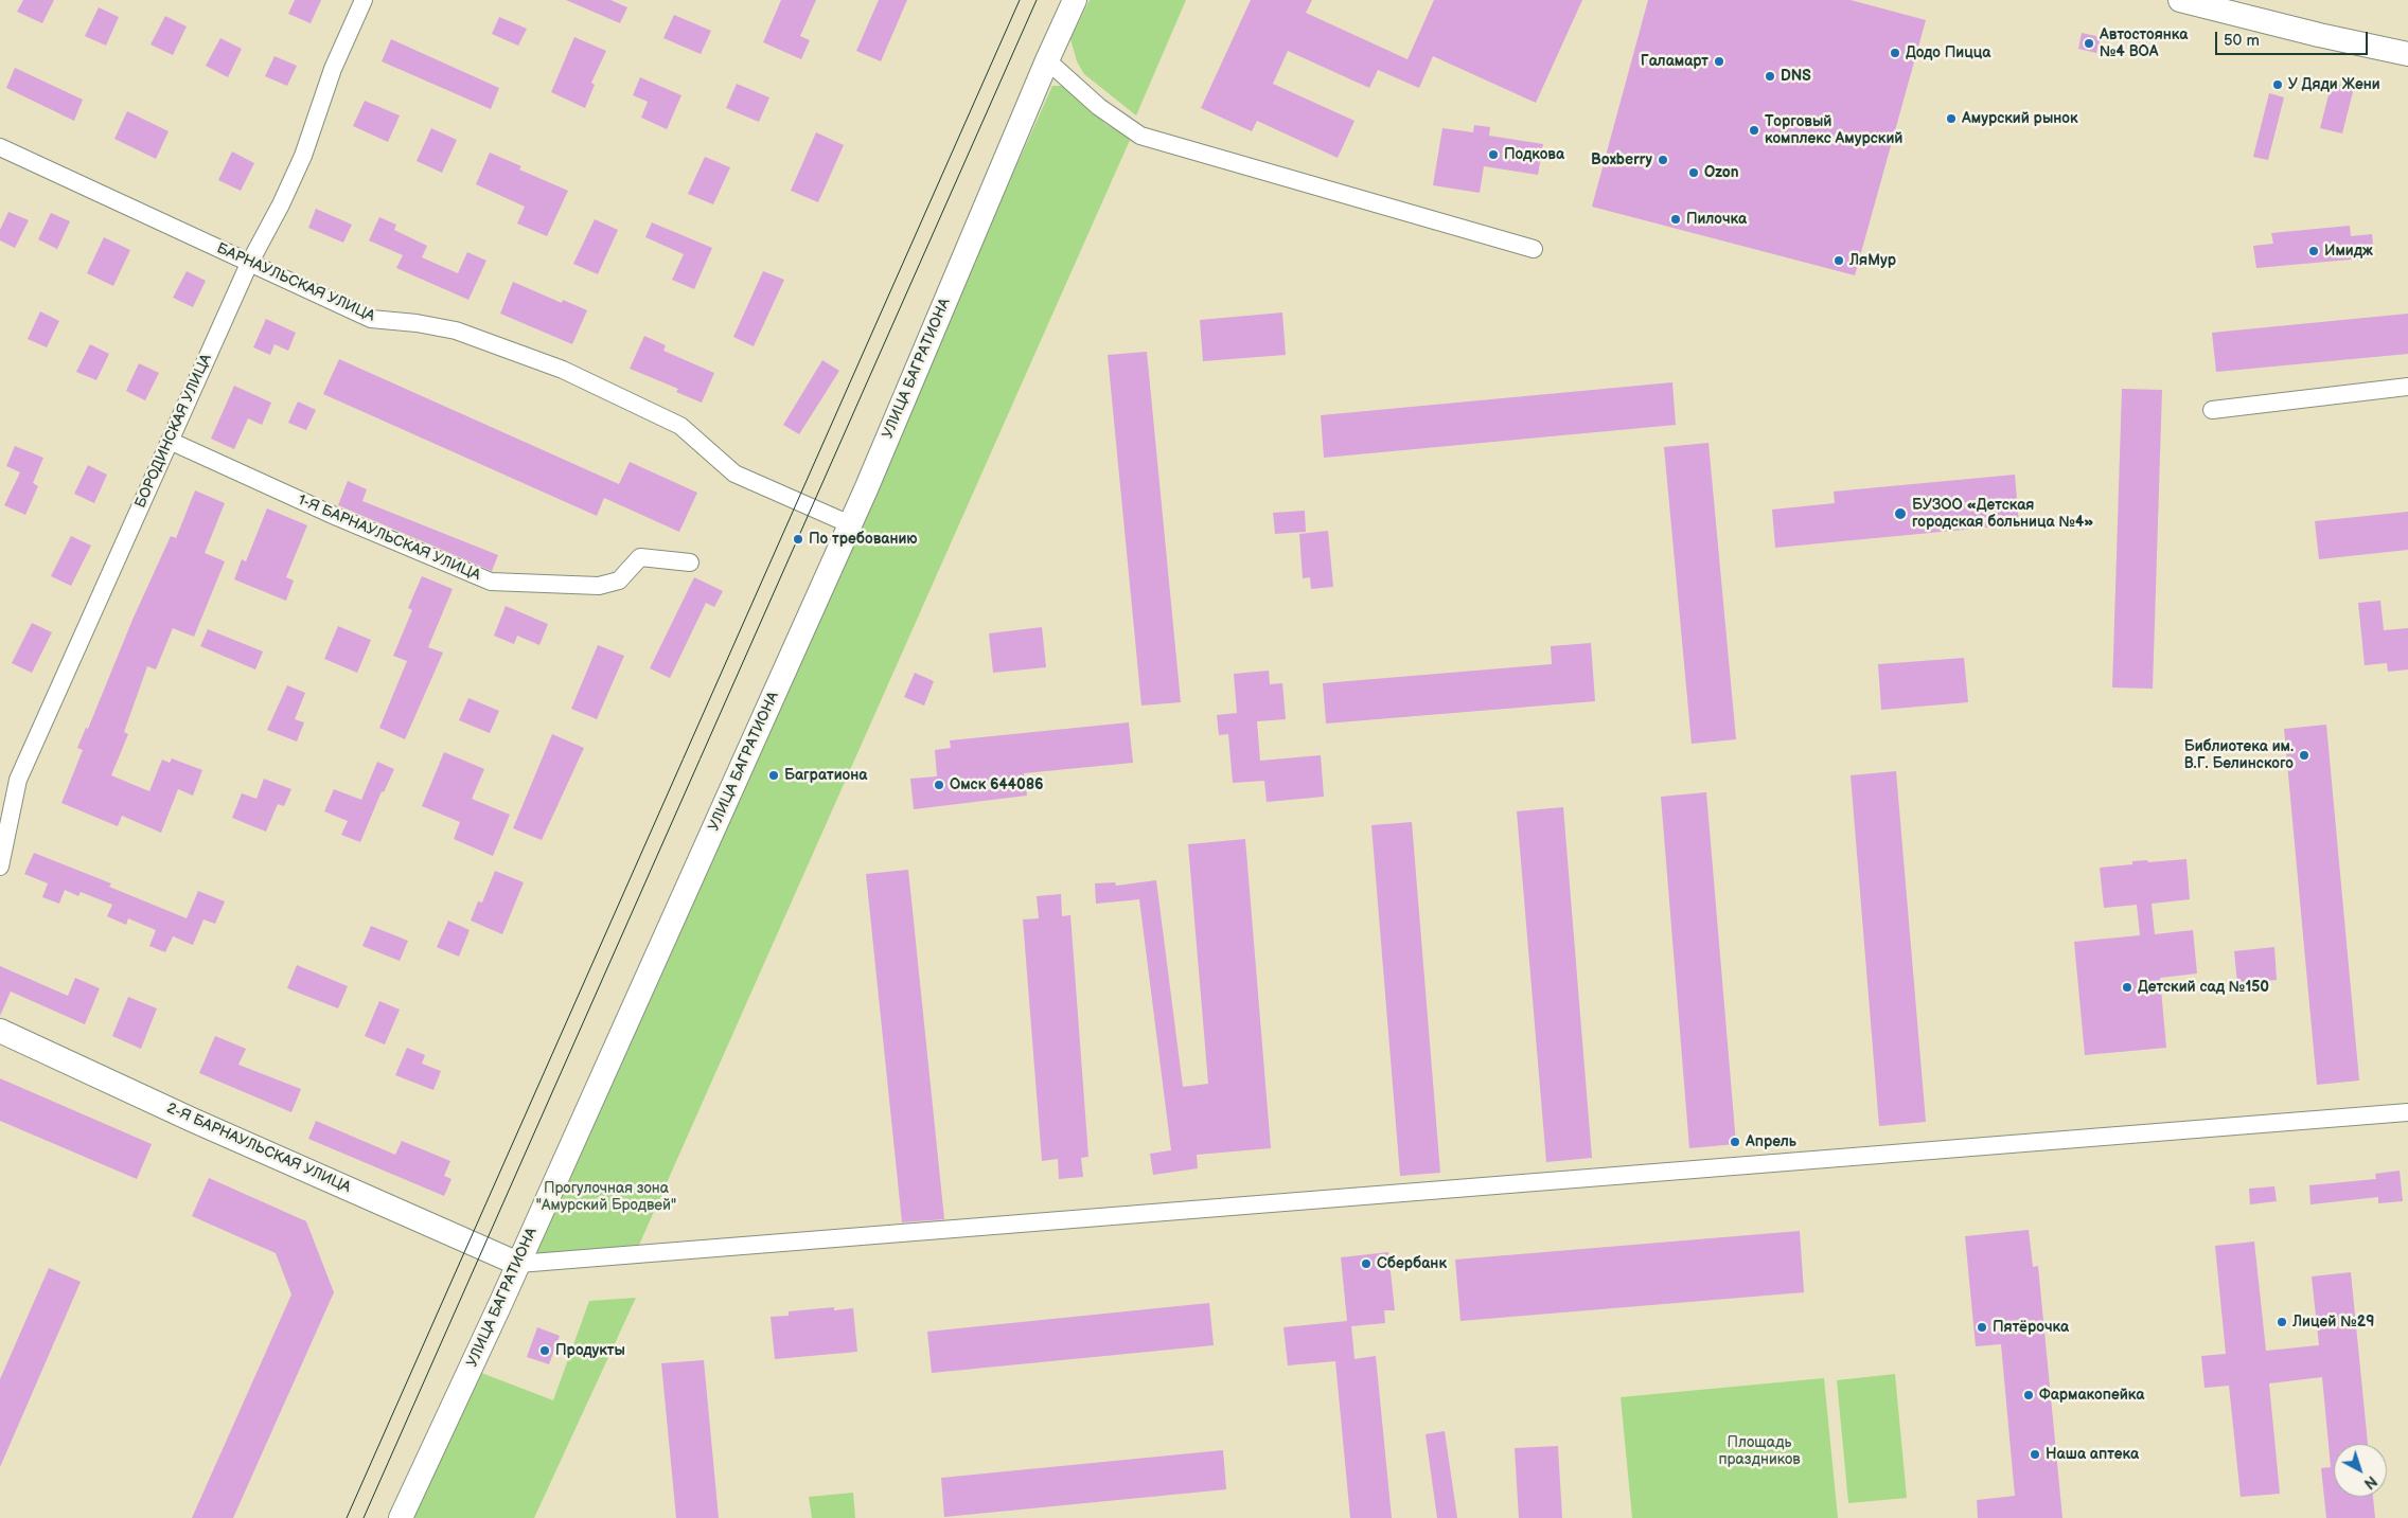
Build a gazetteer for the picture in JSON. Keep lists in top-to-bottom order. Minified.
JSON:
{"streets":{"street":["БАРНАУЛЬСКАЯ УЛИЦА","УЛИЦА БАГРАТИОНА","БОРОДИНСКАЯ УЛИЦА","1-Я БАРНАУЛЬСКАЯ УЛИЦА","2-Я БАРНАУЛЬСКАЯ УЛИЦА"]},"crossings":[["БАРНАУЛЬСКАЯ УЛИЦА","УЛИЦА БАГРАТИОНА"],["БАРНАУЛЬСКАЯ УЛИЦА","БОРОДИНСКАЯ УЛИЦА"],["УЛИЦА БАГРАТИОНА","2-Я БАРНАУЛЬСКАЯ УЛИЦА"],["БОРОДИНСКАЯ УЛИЦА","1-Я БАРНАУЛЬСКАЯ УЛИЦА"]],"parks":["Прогулочная зона \"Амурский Бродвей\"","Площадь праздников"],"places":["Автостоянка №4 ВОА","Додо Пицца","Галамарт","DNS","У Дяди Жени","Амурский рынок","Торговый комплекс Амурский","Подкова","Boxberry","Ozon","Пилочка","Имидж","ЛяМур","БУЗОО «Детская городская больница №4»","По требованию","Библиотека им. В.Г. Белинского","Багратиона","Омск 644086","Детский сад №150","Апрель","Сбербанк","Лицей №29","Пятёрочка","Продукты","Фармакопейка","Наша аптека"],"scale_bar":"50 m","north":"bottom right"}
